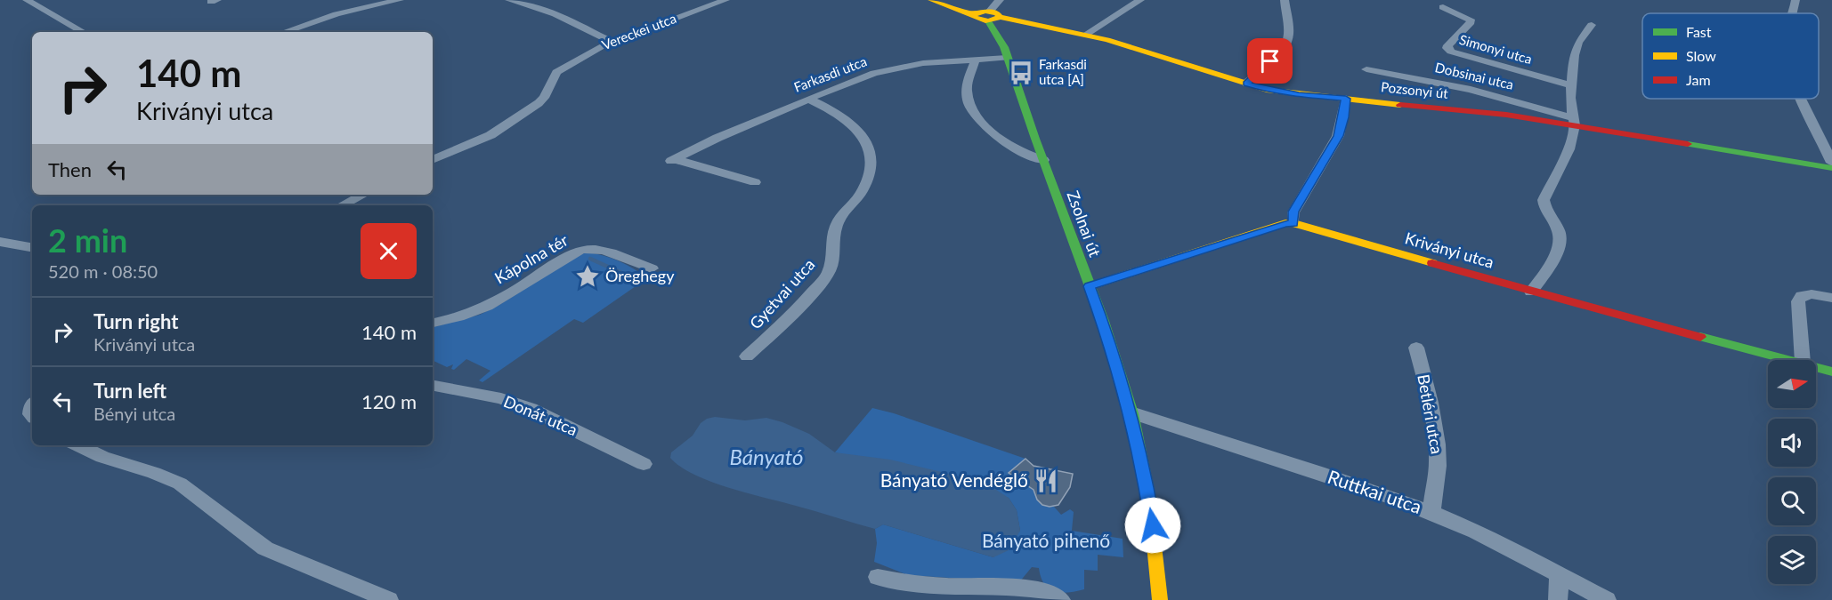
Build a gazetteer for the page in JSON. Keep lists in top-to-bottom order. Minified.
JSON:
{"streets":{"street":["Vereckei utca","Simonyi utca","Farkasdi utca","Dobsinai utca","Pozsonyi út","Zsolnai út","Kriványi utca","Kápolna tér","Gyetvai utca","Betléri utca","Donát utca","Ruttkai utca"]},"crossings":[["Farkasdi utca","Zsolnai út"],["Farkasdi utca","Gyetvai utca"],["Dobsinai utca","Pozsonyi út"],["Pozsonyi út","Zsolnai út"],["Zsolnai út","Kriványi utca"],["Zsolnai út","Ruttkai utca"],["Betléri utca","Ruttkai utca"]],"water":["Bányató"],"parks":["Bányató pihenő"],"places":{"bus stop":["Farkasdi utca [A]"],"place":["Öreghegy"],"restaurant":["Bányató Vendéglő"]},"legend":["Fast","Slow","Jam"],"north":"right","page":{"turn":["140 m","Kriványi utca"],"then":"Then","heading":["2 min","520 m · 08:50"],"list":[{"name":"Turn right","note":"Kriványi utca","value":"140 m"},{"name":"Turn left","note":"Bényi utca","value":"120 m"}]}}
